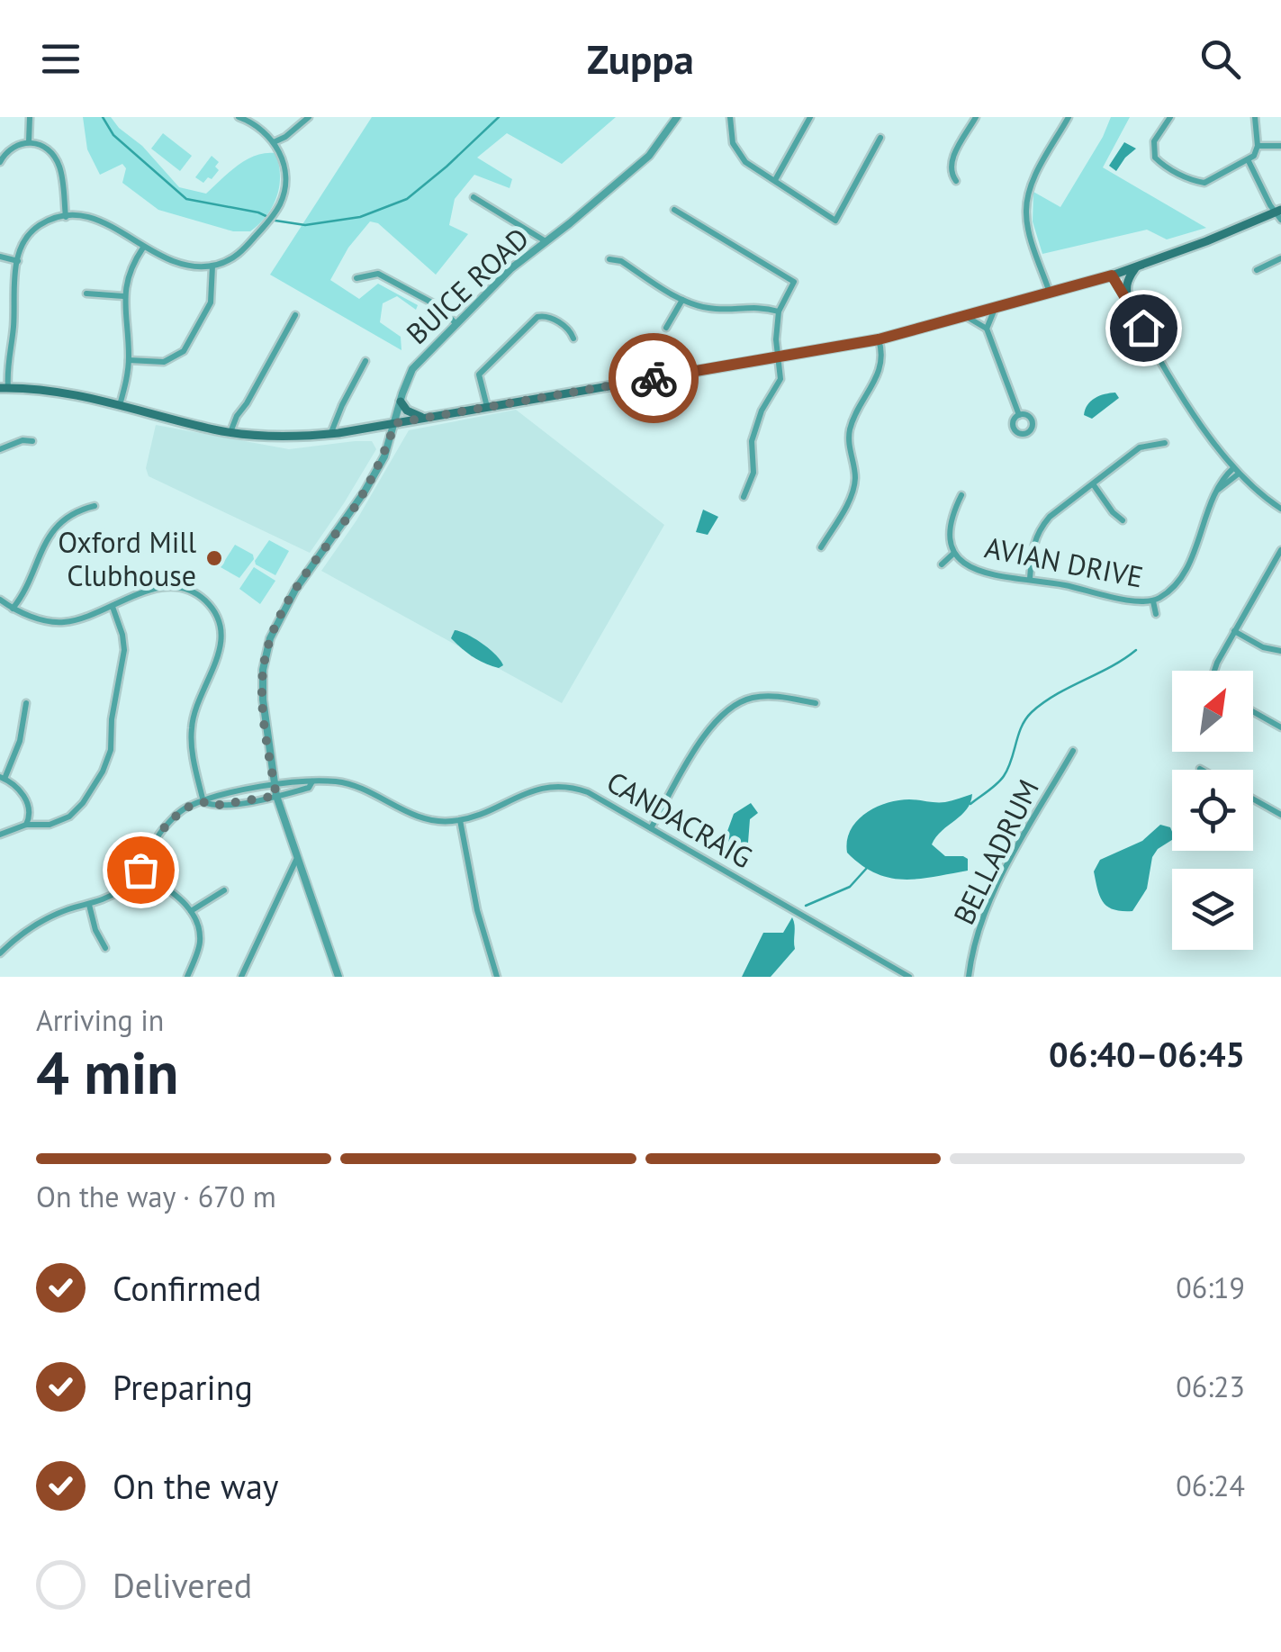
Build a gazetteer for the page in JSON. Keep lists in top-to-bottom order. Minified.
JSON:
{"streets":{"street":["BUICE ROAD","AVIAN DRIVE","CANDACRAIG","BELLADRUM"]},"crossings":[["BUICE ROAD","CANDACRAIG"]],"places":["Oxford Mill Clubhouse"],"north":"top right","page":{"header":"Zuppa","heading":["4 min","Arriving in","06:40–06:45"],"bar":"On the way · 670 m","list":[["Confirmed","06:19"],["Preparing","06:23"],["On the way","06:24"],"Delivered"]}}
